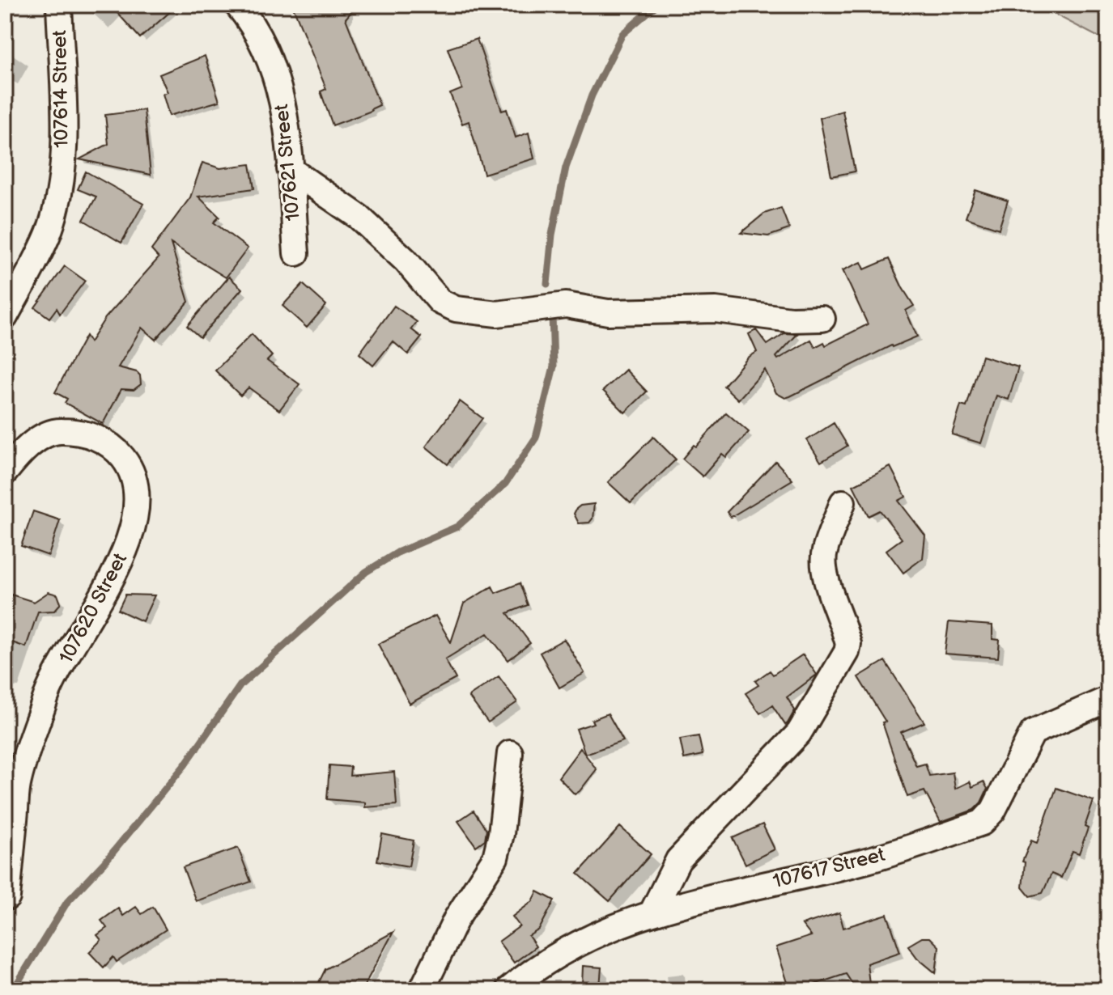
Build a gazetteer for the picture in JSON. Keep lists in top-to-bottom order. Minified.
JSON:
{"streets":{"street":["107614 Street","107621 Street","107620 Street","107617 Street"]}}
